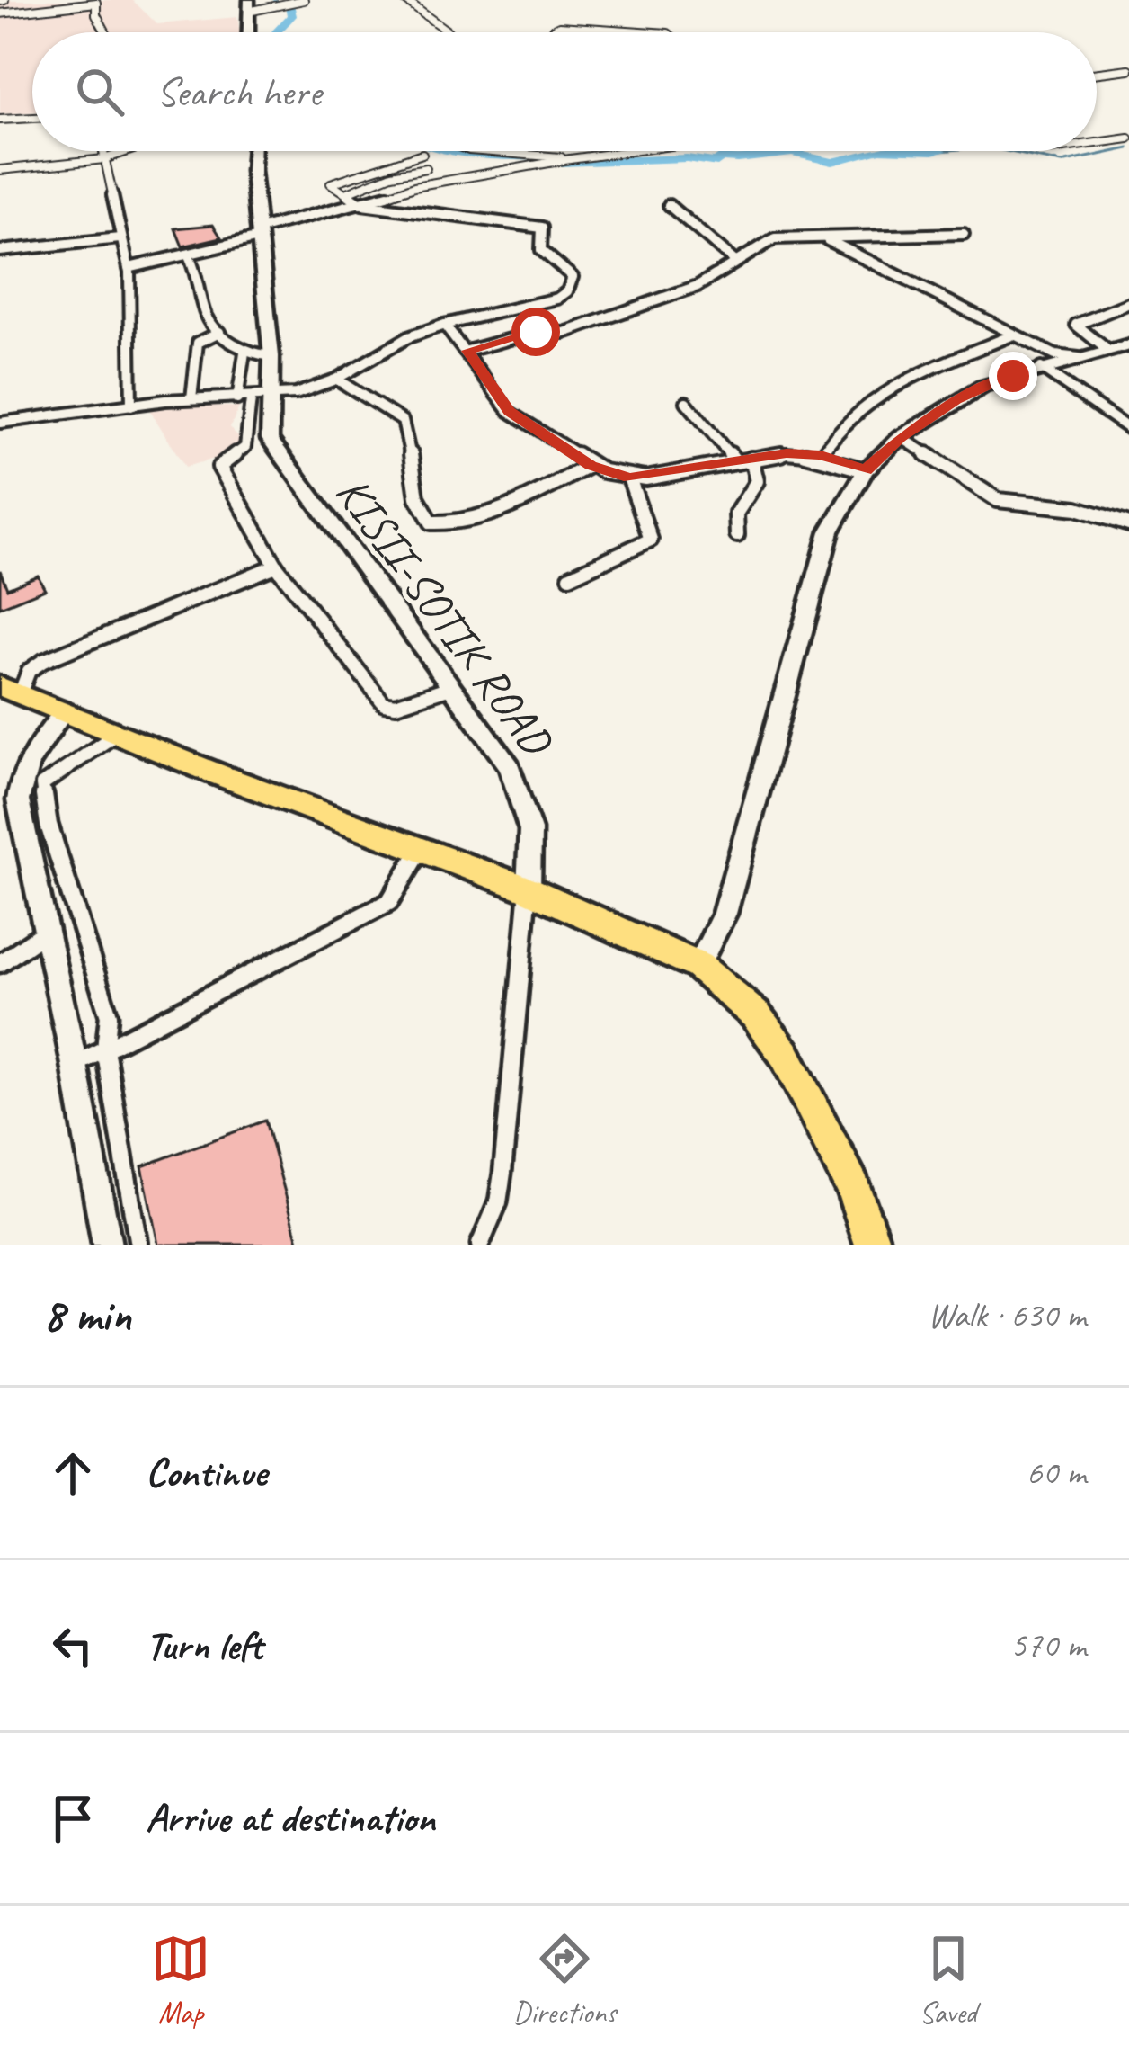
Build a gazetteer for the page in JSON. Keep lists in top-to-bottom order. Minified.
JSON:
{"streets":{"street":["KISII-SOTIK ROAD"]},"page":{"search":"Search here","heading":["8 min","Walk · 630 m"],"list":[["Continue","60 m"],["Turn left","570 m"],"Arrive at destination"],"nav":["Map","Directions","Saved"]}}
